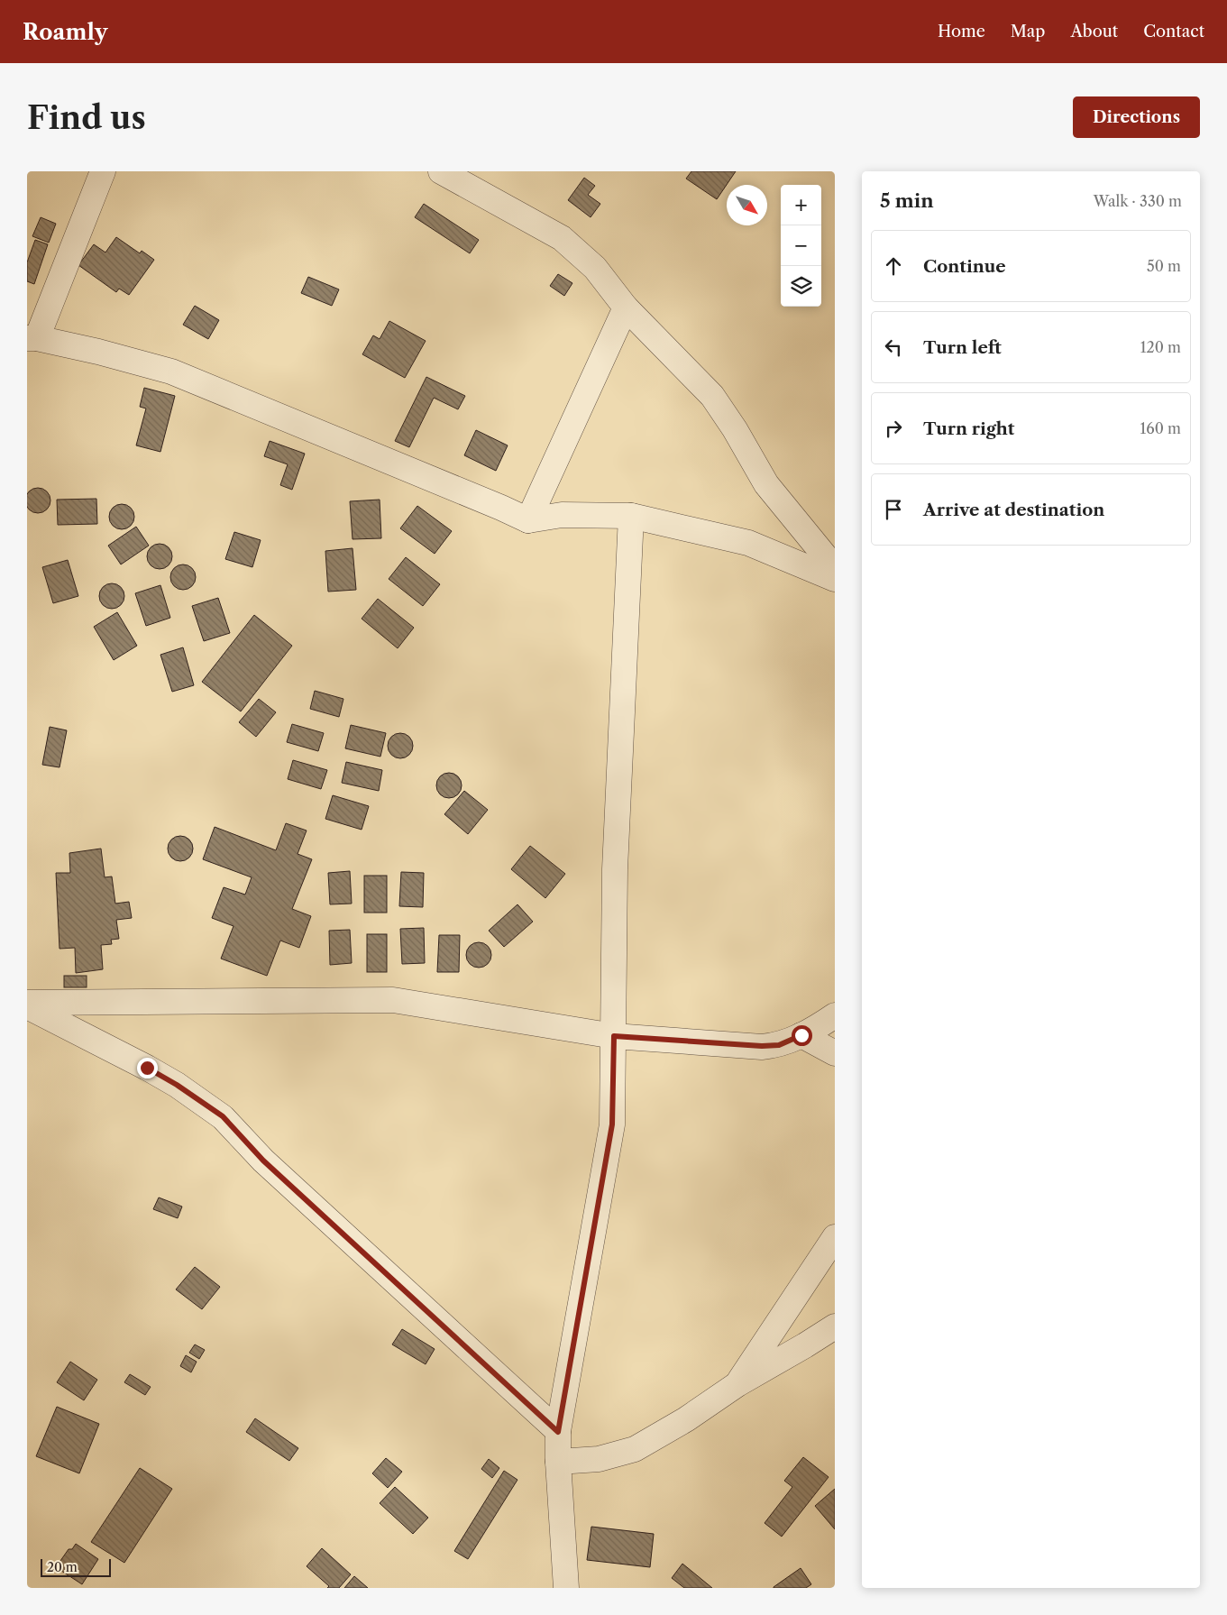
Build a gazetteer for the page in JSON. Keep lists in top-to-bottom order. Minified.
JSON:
{"scale_bar":"20 m","north":"bottom right","page":{"header":"Roamly","nav":["Home","Map","About","Contact"],"buttons":"Directions","title":"Find us","heading":["5 min","Walk · 330 m"],"map_buttons":["+","−"],"list":[["Continue","50 m"],["Turn left","120 m"],["Turn right","160 m"],"Arrive at destination"],"scale":"20 m"}}
